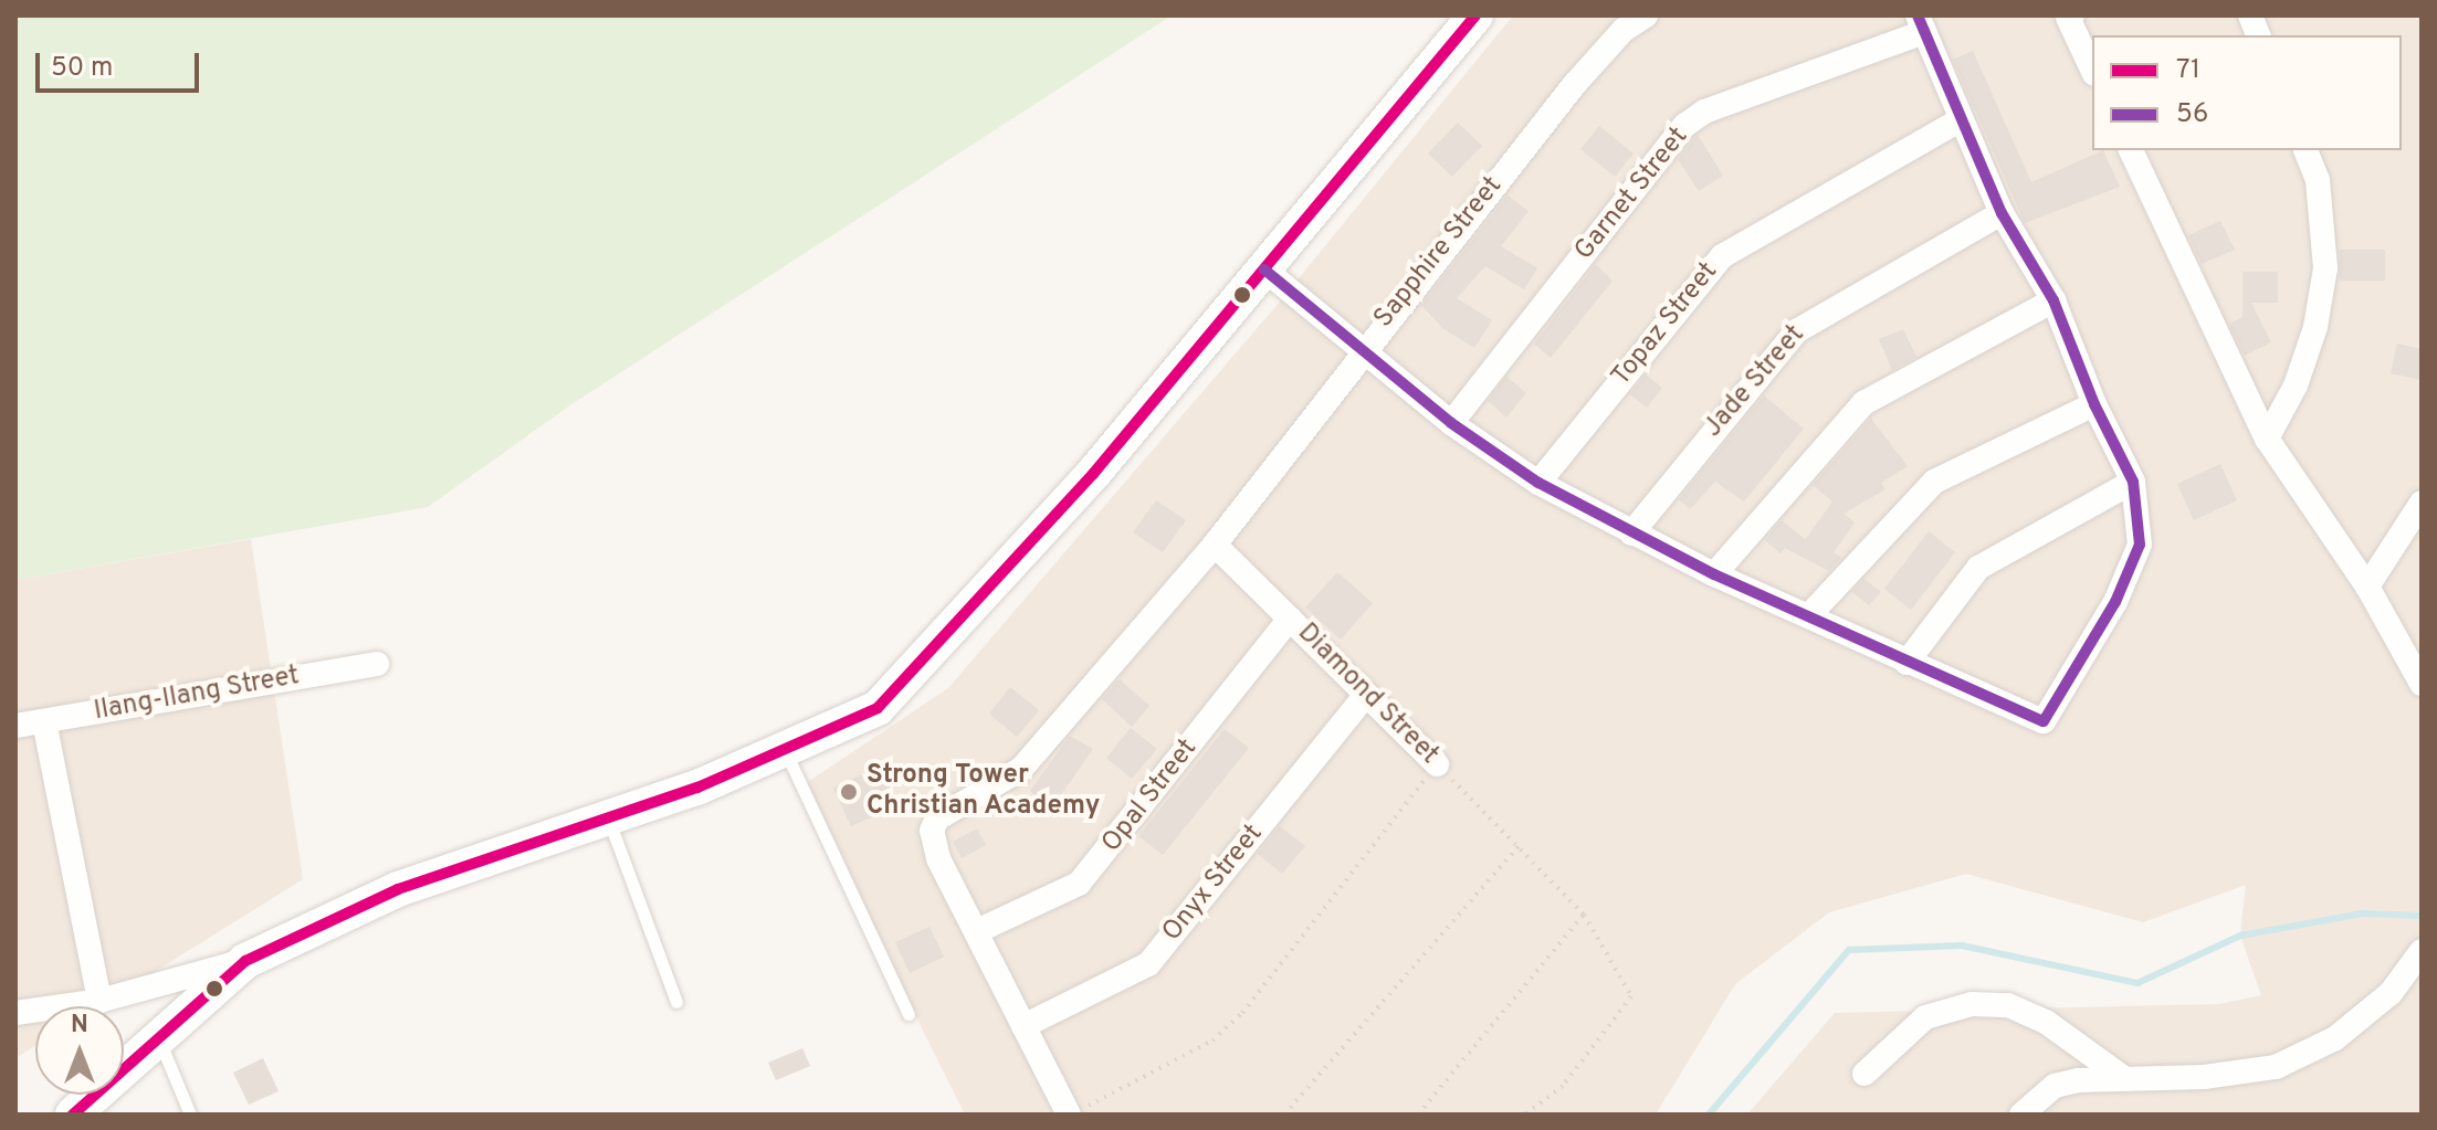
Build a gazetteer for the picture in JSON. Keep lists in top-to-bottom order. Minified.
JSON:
{"streets":{"street":["Garnet Street","Sapphire Street","Topaz Street","Jade Street","Ilang-Ilang Street","Diamond Street","Opal Street","Onyx Street"]},"crossings":[["Sapphire Street","Diamond Street"],["Sapphire Street","Opal Street"],["Diamond Street","Opal Street"],["Diamond Street","Onyx Street"]],"places":["Strong Tower Christian Academy"],"lines":["transit line 71","transit line 56"],"legend":["71","56"],"scale_bar":"50 m","north":"top"}
